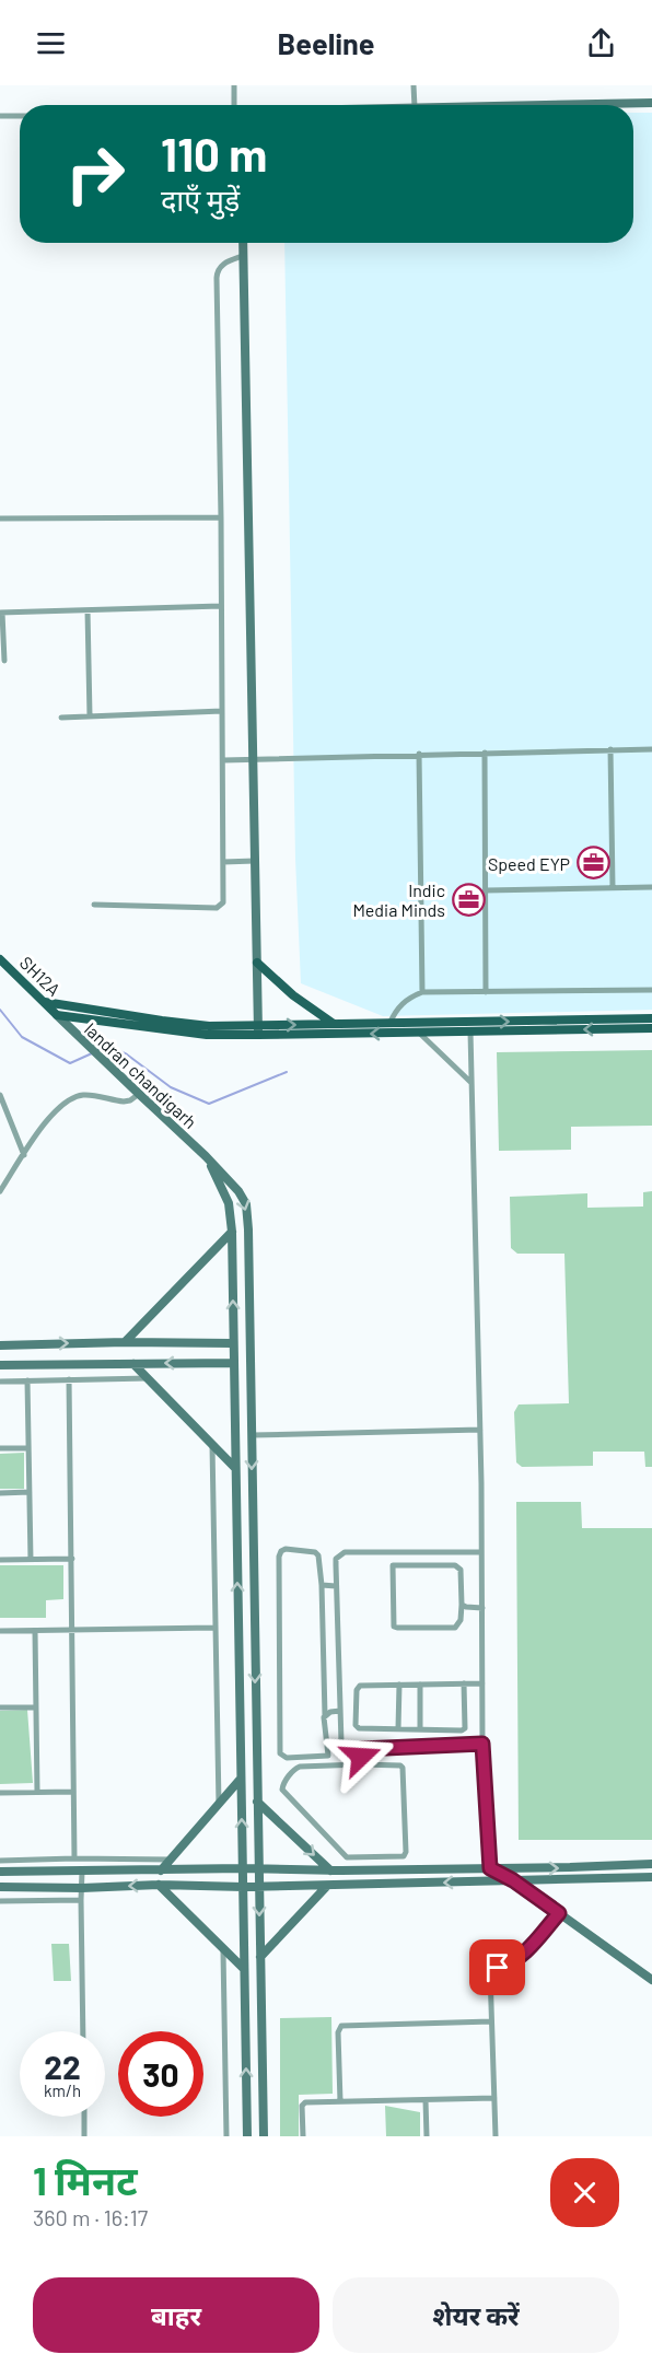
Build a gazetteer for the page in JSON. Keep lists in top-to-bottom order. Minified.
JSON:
{"streets":{"main road":["SH12A","landran chandigarh"]},"crossings":[["SH12A","landran chandigarh"]],"places":{"office":["Speed EYP","Indic Media Minds"]},"page":{"header":"Beeline","turn":["110 m","दाएँ मुड़ें"],"speed":"22 km/h","limit":"30","heading":["1 मिनट","360 m · 16:17"],"buttons":["बाहर","शेयर करें"]}}
